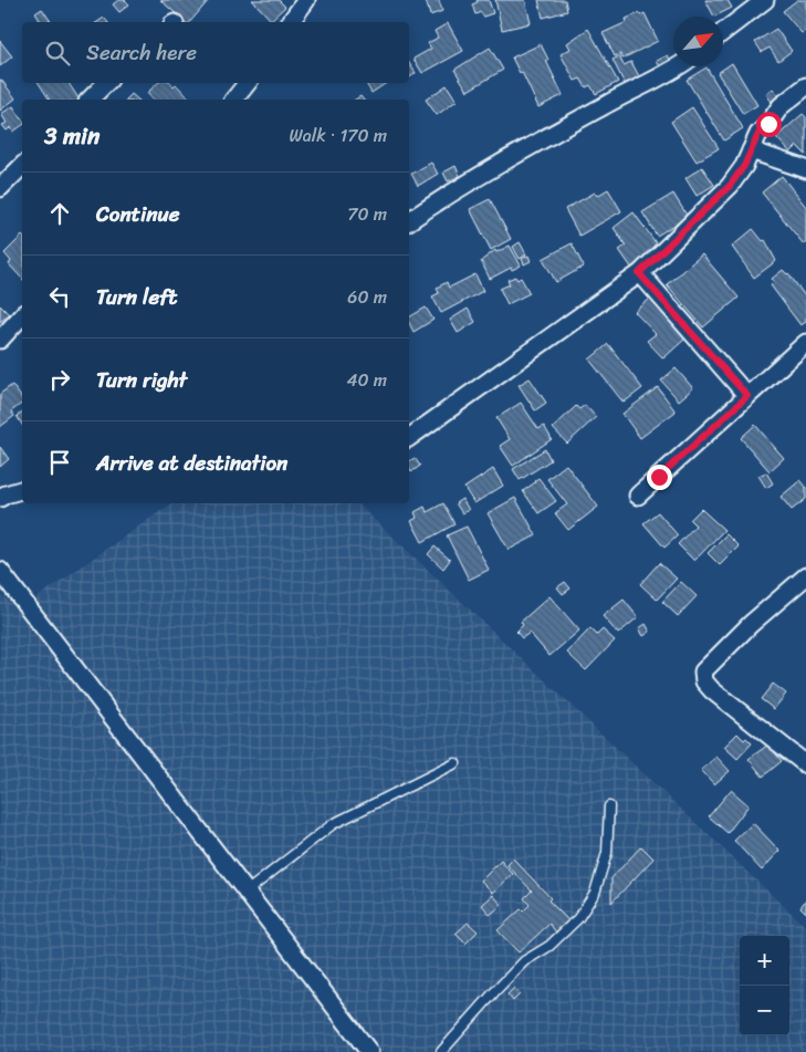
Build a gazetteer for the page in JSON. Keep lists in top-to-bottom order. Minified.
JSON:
{"north":"top right","page":{"search":"Search here","heading":["3 min","Walk · 170 m"],"list":[["Continue","70 m"],["Turn left","60 m"],["Turn right","40 m"],"Arrive at destination"],"map_buttons":["+","−"]}}
